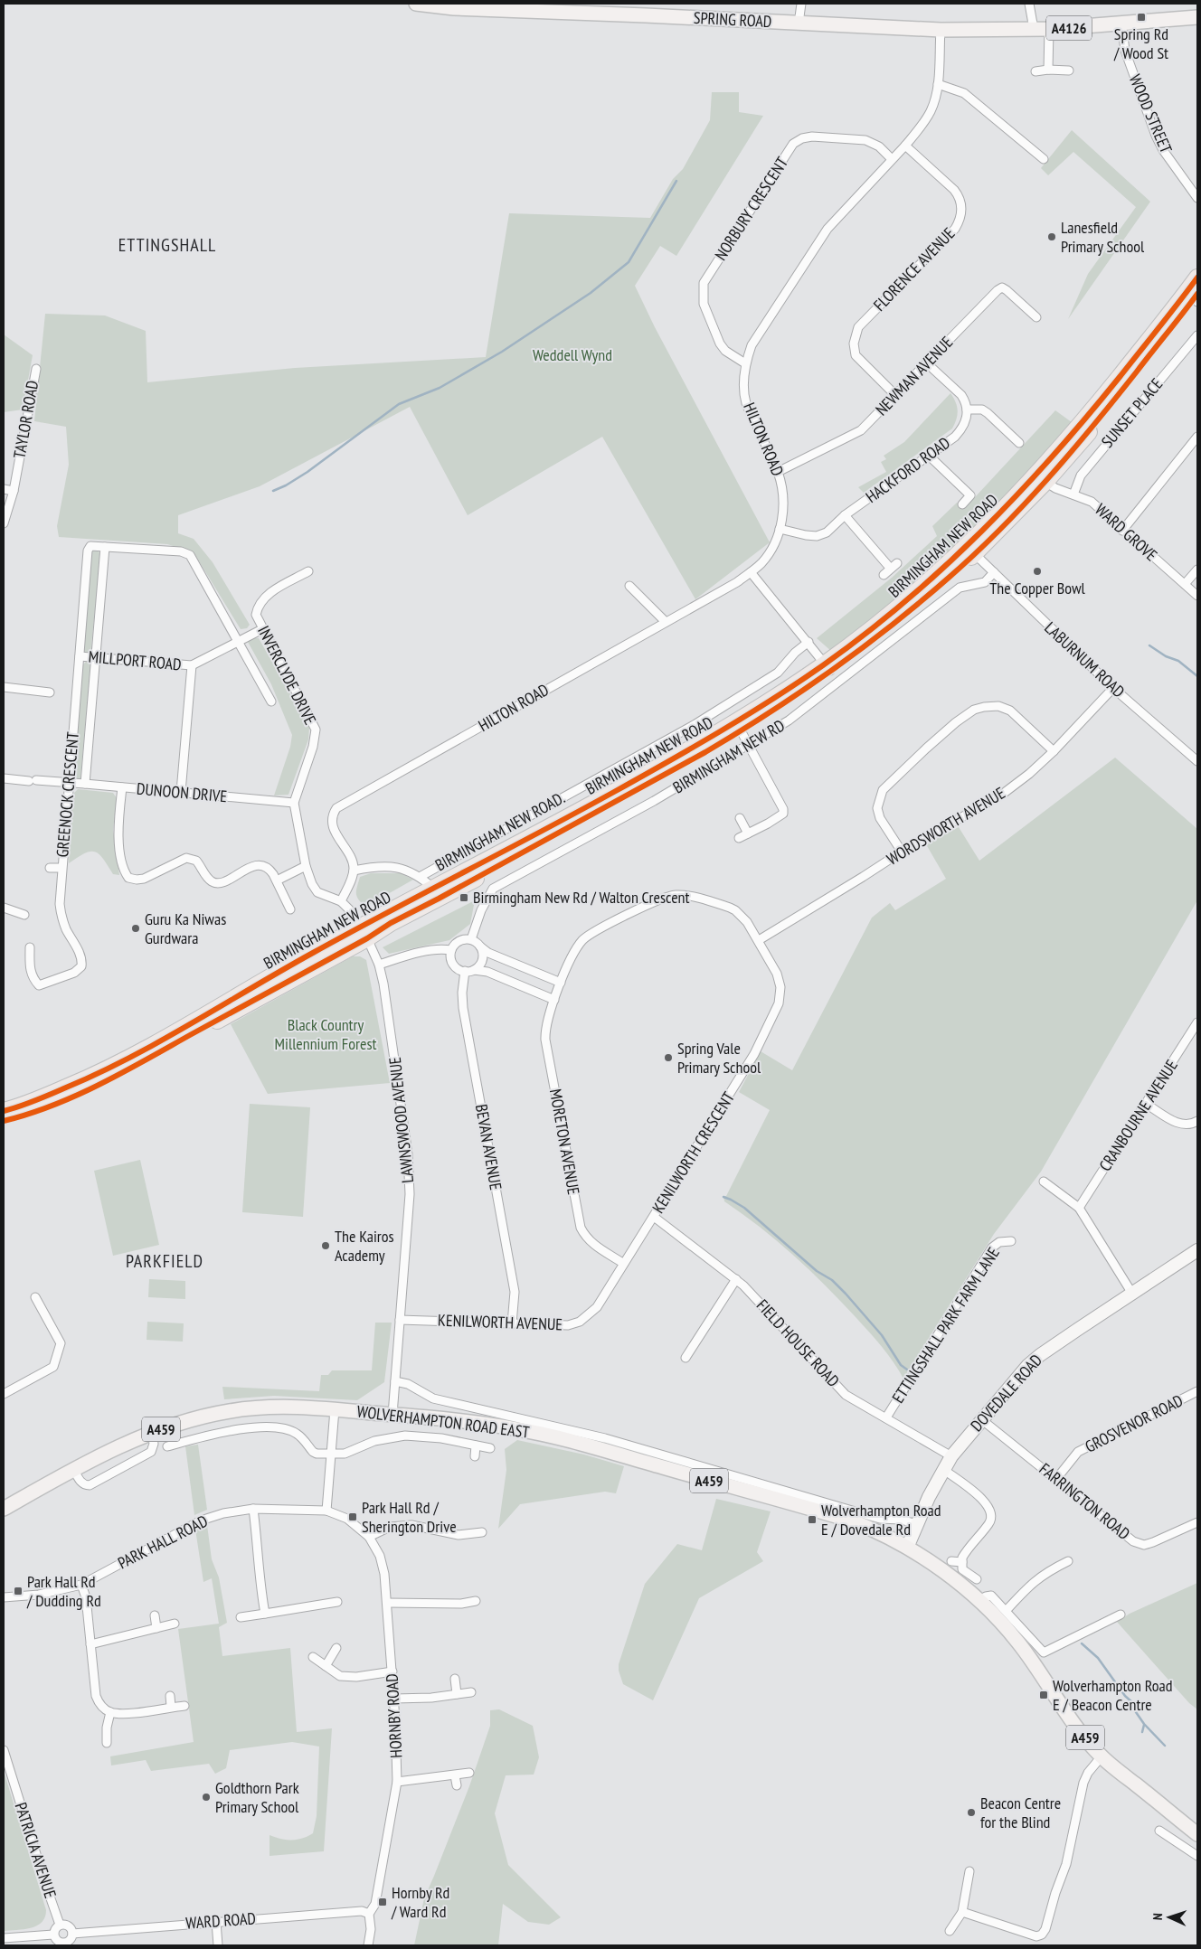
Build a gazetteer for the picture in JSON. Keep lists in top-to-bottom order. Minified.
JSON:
{"streets":{"highway":["BIRMINGHAM NEW ROAD"],"main road":["SPRING ROAD","A4126","WOLVERHAMPTON ROAD EAST","A459"],"street":["WOOD STREET","NORBURY CRESCENT","FLORENCE AVENUE","NEWMAN AVENUE","SUNSET PLACE","TAYLOR ROAD","HILTON ROAD","HACKFORD ROAD","WARD GROVE","LABURNUM ROAD","MILLPORT ROAD","INVERCLYDE DRIVE","BIRMINGHAM NEW RD","DUNOON DRIVE","GREENOCK CRESCENT","WORDSWORTH AVENUE","BIRMINGHAM NEW ROAD.","CRANBOURNE AVENUE","LAWNSWOOD AVENUE","MORETON AVENUE","BEVAN AVENUE","KENILWORTH CRESCENT","KENILWORTH AVENUE","ETTINGSHALL PARK FARM LANE","FIELD HOUSE ROAD","DOVEDALE ROAD","GROSVENOR ROAD","FARRINGTON ROAD","PARK HALL ROAD","HORNBY ROAD","PATRICIA AVENUE","WARD ROAD"]},"crossings":[["SPRING ROAD","A4126"],["SPRING ROAD","HILTON ROAD"],["A4126","WOOD STREET"],["A4126","HILTON ROAD"],["NORBURY CRESCENT","HILTON ROAD"],["FLORENCE AVENUE","NEWMAN AVENUE"],["FLORENCE AVENUE","HILTON ROAD"],["NEWMAN AVENUE","HILTON ROAD"],["SUNSET PLACE","WARD GROVE"],["HILTON ROAD","HACKFORD ROAD"],["WARD GROVE","BIRMINGHAM NEW ROAD"],["BIRMINGHAM NEW ROAD","LABURNUM ROAD"],["BIRMINGHAM NEW ROAD","LAWNSWOOD AVENUE"],["LABURNUM ROAD","BIRMINGHAM NEW RD"],["LABURNUM ROAD","WORDSWORTH AVENUE"],["MILLPORT ROAD","INVERCLYDE DRIVE"],["MILLPORT ROAD","GREENOCK CRESCENT"],["INVERCLYDE DRIVE","DUNOON DRIVE"],["BIRMINGHAM NEW RD","BEVAN AVENUE"],["DUNOON DRIVE","GREENOCK CRESCENT"],["WORDSWORTH AVENUE","KENILWORTH CRESCENT"],["LAWNSWOOD AVENUE","KENILWORTH AVENUE"],["LAWNSWOOD AVENUE","WOLVERHAMPTON ROAD EAST"],["MORETON AVENUE","KENILWORTH CRESCENT"],["MORETON AVENUE","KENILWORTH AVENUE"],["BEVAN AVENUE","KENILWORTH AVENUE"],["KENILWORTH CRESCENT","KENILWORTH AVENUE"],["KENILWORTH CRESCENT","FIELD HOUSE ROAD"],["ETTINGSHALL PARK FARM LANE","FIELD HOUSE ROAD"],["FIELD HOUSE ROAD","DOVEDALE ROAD"],["DOVEDALE ROAD","WOLVERHAMPTON ROAD EAST"],["DOVEDALE ROAD","FARRINGTON ROAD"],["WOLVERHAMPTON ROAD EAST","A459"],["GROSVENOR ROAD","FARRINGTON ROAD"],["PARK HALL ROAD","HORNBY ROAD"],["HORNBY ROAD","WARD ROAD"],["PATRICIA AVENUE","WARD ROAD"]],"districts":["ETTINGSHALL","PARKFIELD"],"parks":["Weddell Wynd","Black Country Millennium Forest"],"places":{"transit":["Spring Rd / Wood St","Birmingham New Rd / Walton Crescent","Park Hall Rd / Sherington Drive","Wolverhampton Road E / Dovedale Rd","Park Hall Rd / Dudding Rd","Wolverhampton Road E / Beacon Centre","Hornby Rd / Ward Rd"],"other":["Lanesfield Primary School","The Copper Bowl","Guru Ka Niwas Gurdwara","Spring Vale Primary School","The Kairos Academy","Goldthorn Park Primary School","Beacon Centre for the Blind"]},"north":"left"}
